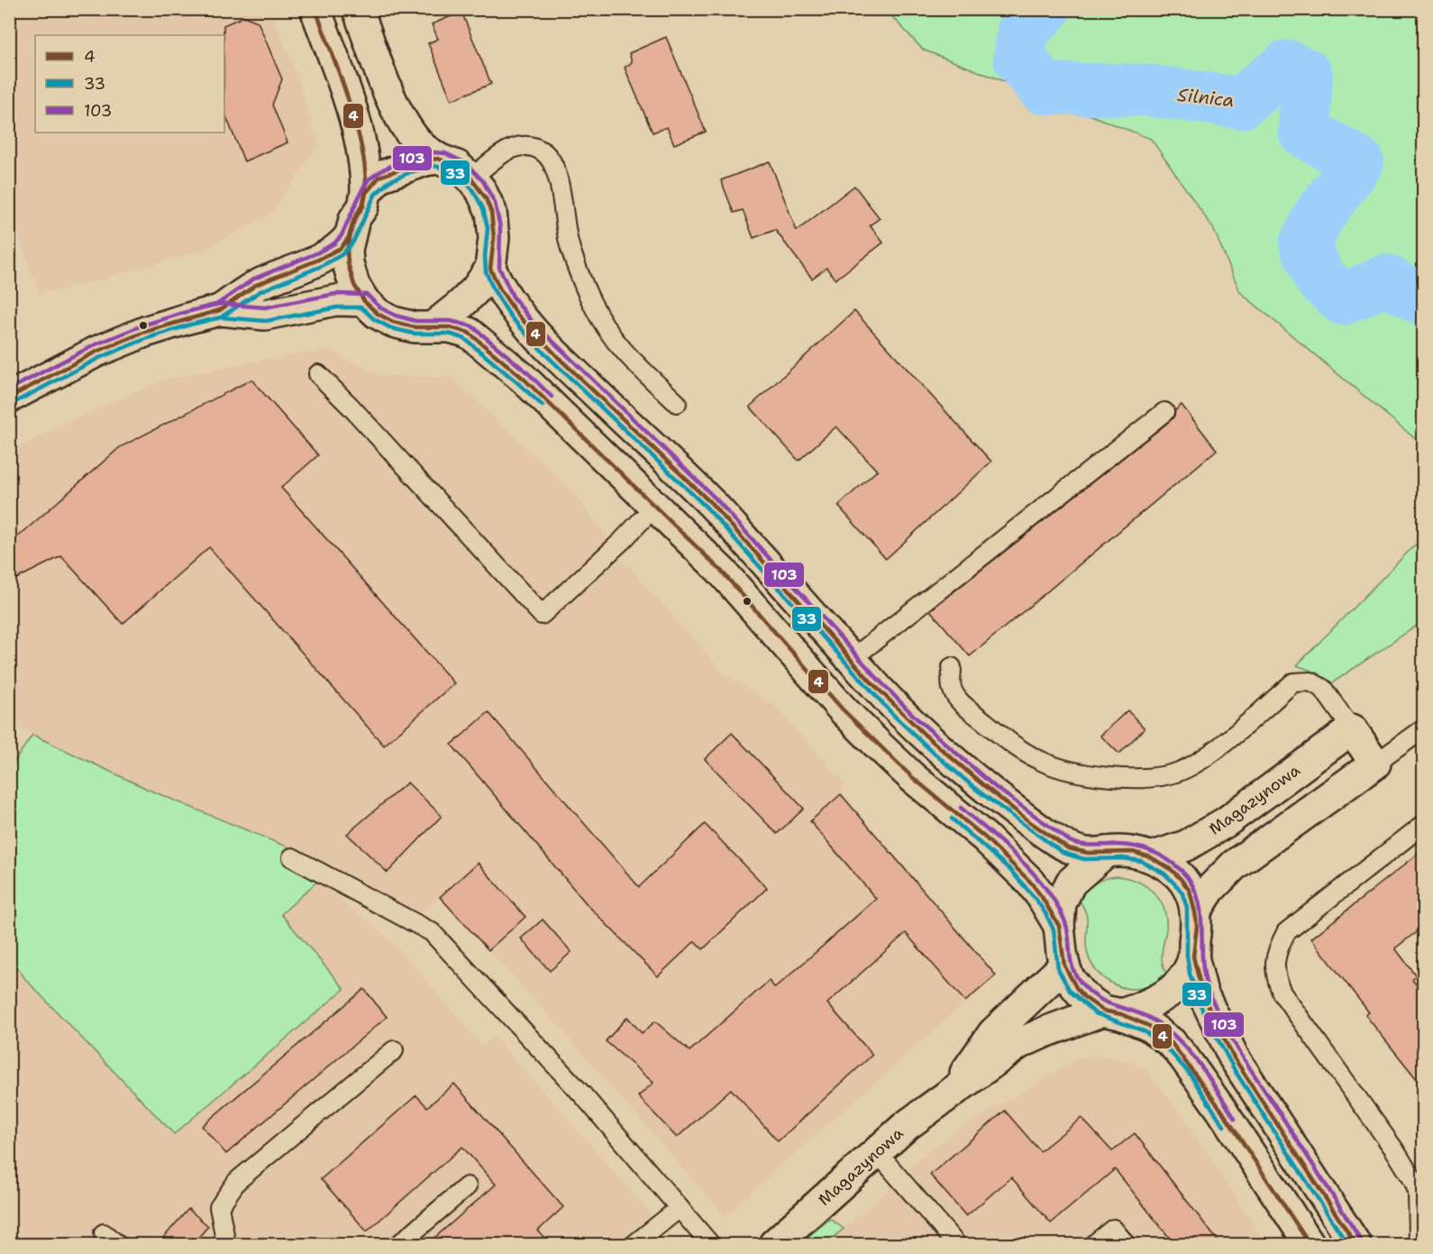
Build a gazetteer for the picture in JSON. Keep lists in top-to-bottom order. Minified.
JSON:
{"streets":{"main road":["Magazynowa"]},"water":["Silnica"],"lines":["transit line 4","transit line 103","transit line 33"],"legend":["4","33","103"]}
